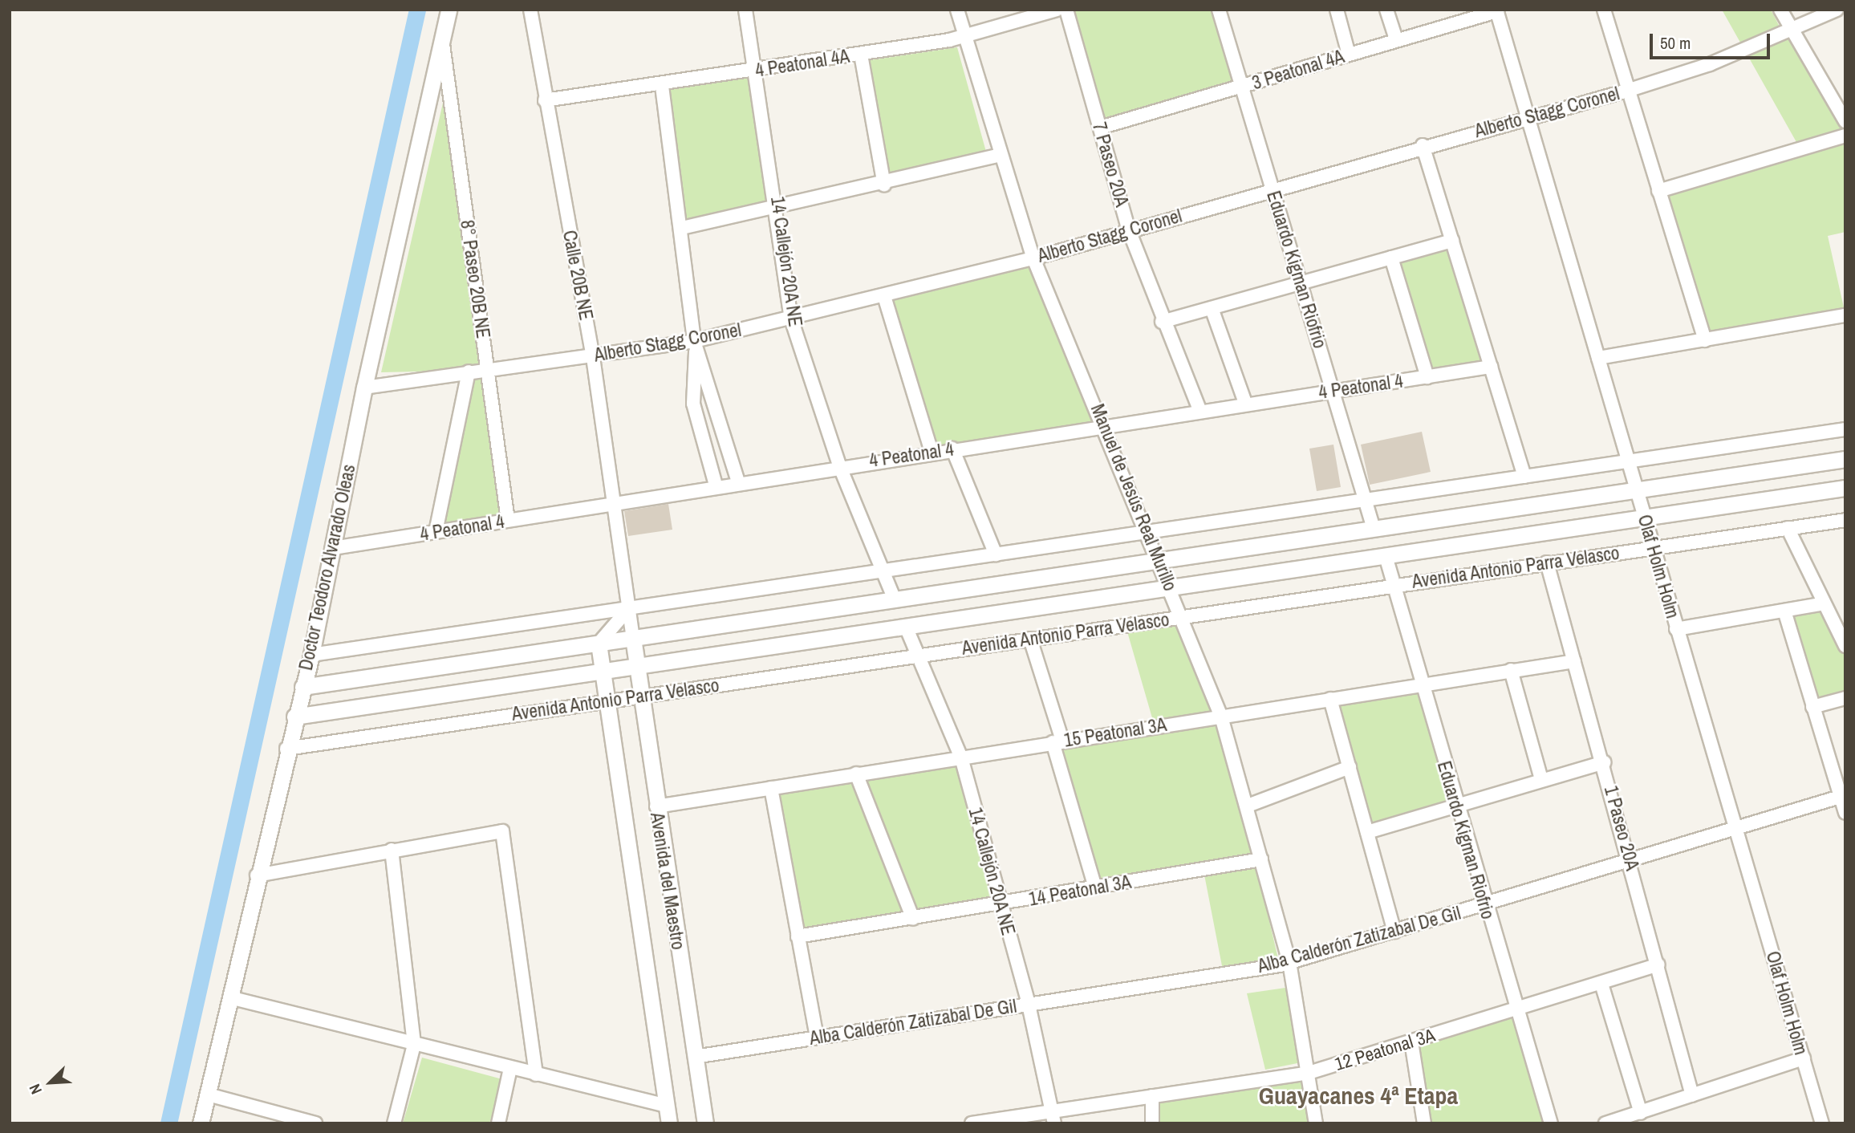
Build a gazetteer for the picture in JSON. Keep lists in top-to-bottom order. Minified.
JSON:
{"streets":{"street":["4 Peatonal 4A","3 Peatonal 4A","Alberto Stagg Coronel","7 Paseo 20A","14 Callejón 20A NE","Eduardo Kigman Riofrio","Calle 20B NE","8° Paseo 20B NE","4 Peatonal 4","Manuel de Jesús Real Murillo","Olaf Holm Holm","Doctor Teodoro Alvarado Oleas","Avenida Antonio Parra Velasco","15 Peatonal 3A","1 Paseo 20A","Avenida del Maestro","14 Peatonal 3A","Alba Calderón Zatizabal De Gil","12 Peatonal 3A"]},"crossings":[["4 Peatonal 4A","14 Callejón 20A NE"],["4 Peatonal 4A","Calle 20B NE"],["4 Peatonal 4A","Manuel de Jesús Real Murillo"],["3 Peatonal 4A","7 Paseo 20A"],["3 Peatonal 4A","Eduardo Kigman Riofrio"],["3 Peatonal 4A","Olaf Holm Holm"],["Alberto Stagg Coronel","7 Paseo 20A"],["Alberto Stagg Coronel","14 Callejón 20A NE"],["Alberto Stagg Coronel","Eduardo Kigman Riofrio"],["Alberto Stagg Coronel","Calle 20B NE"],["Alberto Stagg Coronel","8° Paseo 20B NE"],["Alberto Stagg Coronel","Manuel de Jesús Real Murillo"],["Alberto Stagg Coronel","Olaf Holm Holm"],["Alberto Stagg Coronel","Doctor Teodoro Alvarado Oleas"],["7 Paseo 20A","4 Peatonal 4"],["14 Callejón 20A NE","4 Peatonal 4"],["14 Callejón 20A NE","Avenida Antonio Parra Velasco"],["14 Callejón 20A NE","15 Peatonal 3A"],["14 Callejón 20A NE","14 Peatonal 3A"],["14 Callejón 20A NE","Alba Calderón Zatizabal De Gil"],["14 Callejón 20A NE","12 Peatonal 3A"],["Eduardo Kigman Riofrio","4 Peatonal 4"],["Eduardo Kigman Riofrio","Avenida Antonio Parra Velasco"],["Eduardo Kigman Riofrio","15 Peatonal 3A"],["Eduardo Kigman Riofrio","Alba Calderón Zatizabal De Gil"],["Eduardo Kigman Riofrio","12 Peatonal 3A"],["Calle 20B NE","4 Peatonal 4"],["Calle 20B NE","Avenida del Maestro"],["8° Paseo 20B NE","4 Peatonal 4"],["8° Paseo 20B NE","Doctor Teodoro Alvarado Oleas"],["4 Peatonal 4","Manuel de Jesús Real Murillo"],["4 Peatonal 4","Doctor Teodoro Alvarado Oleas"],["Manuel de Jesús Real Murillo","Avenida Antonio Parra Velasco"],["Manuel de Jesús Real Murillo","15 Peatonal 3A"],["Manuel de Jesús Real Murillo","14 Peatonal 3A"],["Manuel de Jesús Real Murillo","Alba Calderón Zatizabal De Gil"],["Manuel de Jesús Real Murillo","12 Peatonal 3A"],["Olaf Holm Holm","Avenida Antonio Parra Velasco"],["Olaf Holm Holm","Alba Calderón Zatizabal De Gil"],["Doctor Teodoro Alvarado Oleas","Avenida Antonio Parra Velasco"],["Avenida Antonio Parra Velasco","1 Paseo 20A"],["Avenida Antonio Parra Velasco","Avenida del Maestro"],["15 Peatonal 3A","1 Paseo 20A"],["15 Peatonal 3A","Avenida del Maestro"],["1 Paseo 20A","Alba Calderón Zatizabal De Gil"],["1 Paseo 20A","12 Peatonal 3A"],["Avenida del Maestro","Alba Calderón Zatizabal De Gil"]],"districts":["Guayacanes 4ª Etapa"],"scale_bar":"50 m","north":"bottom left"}
